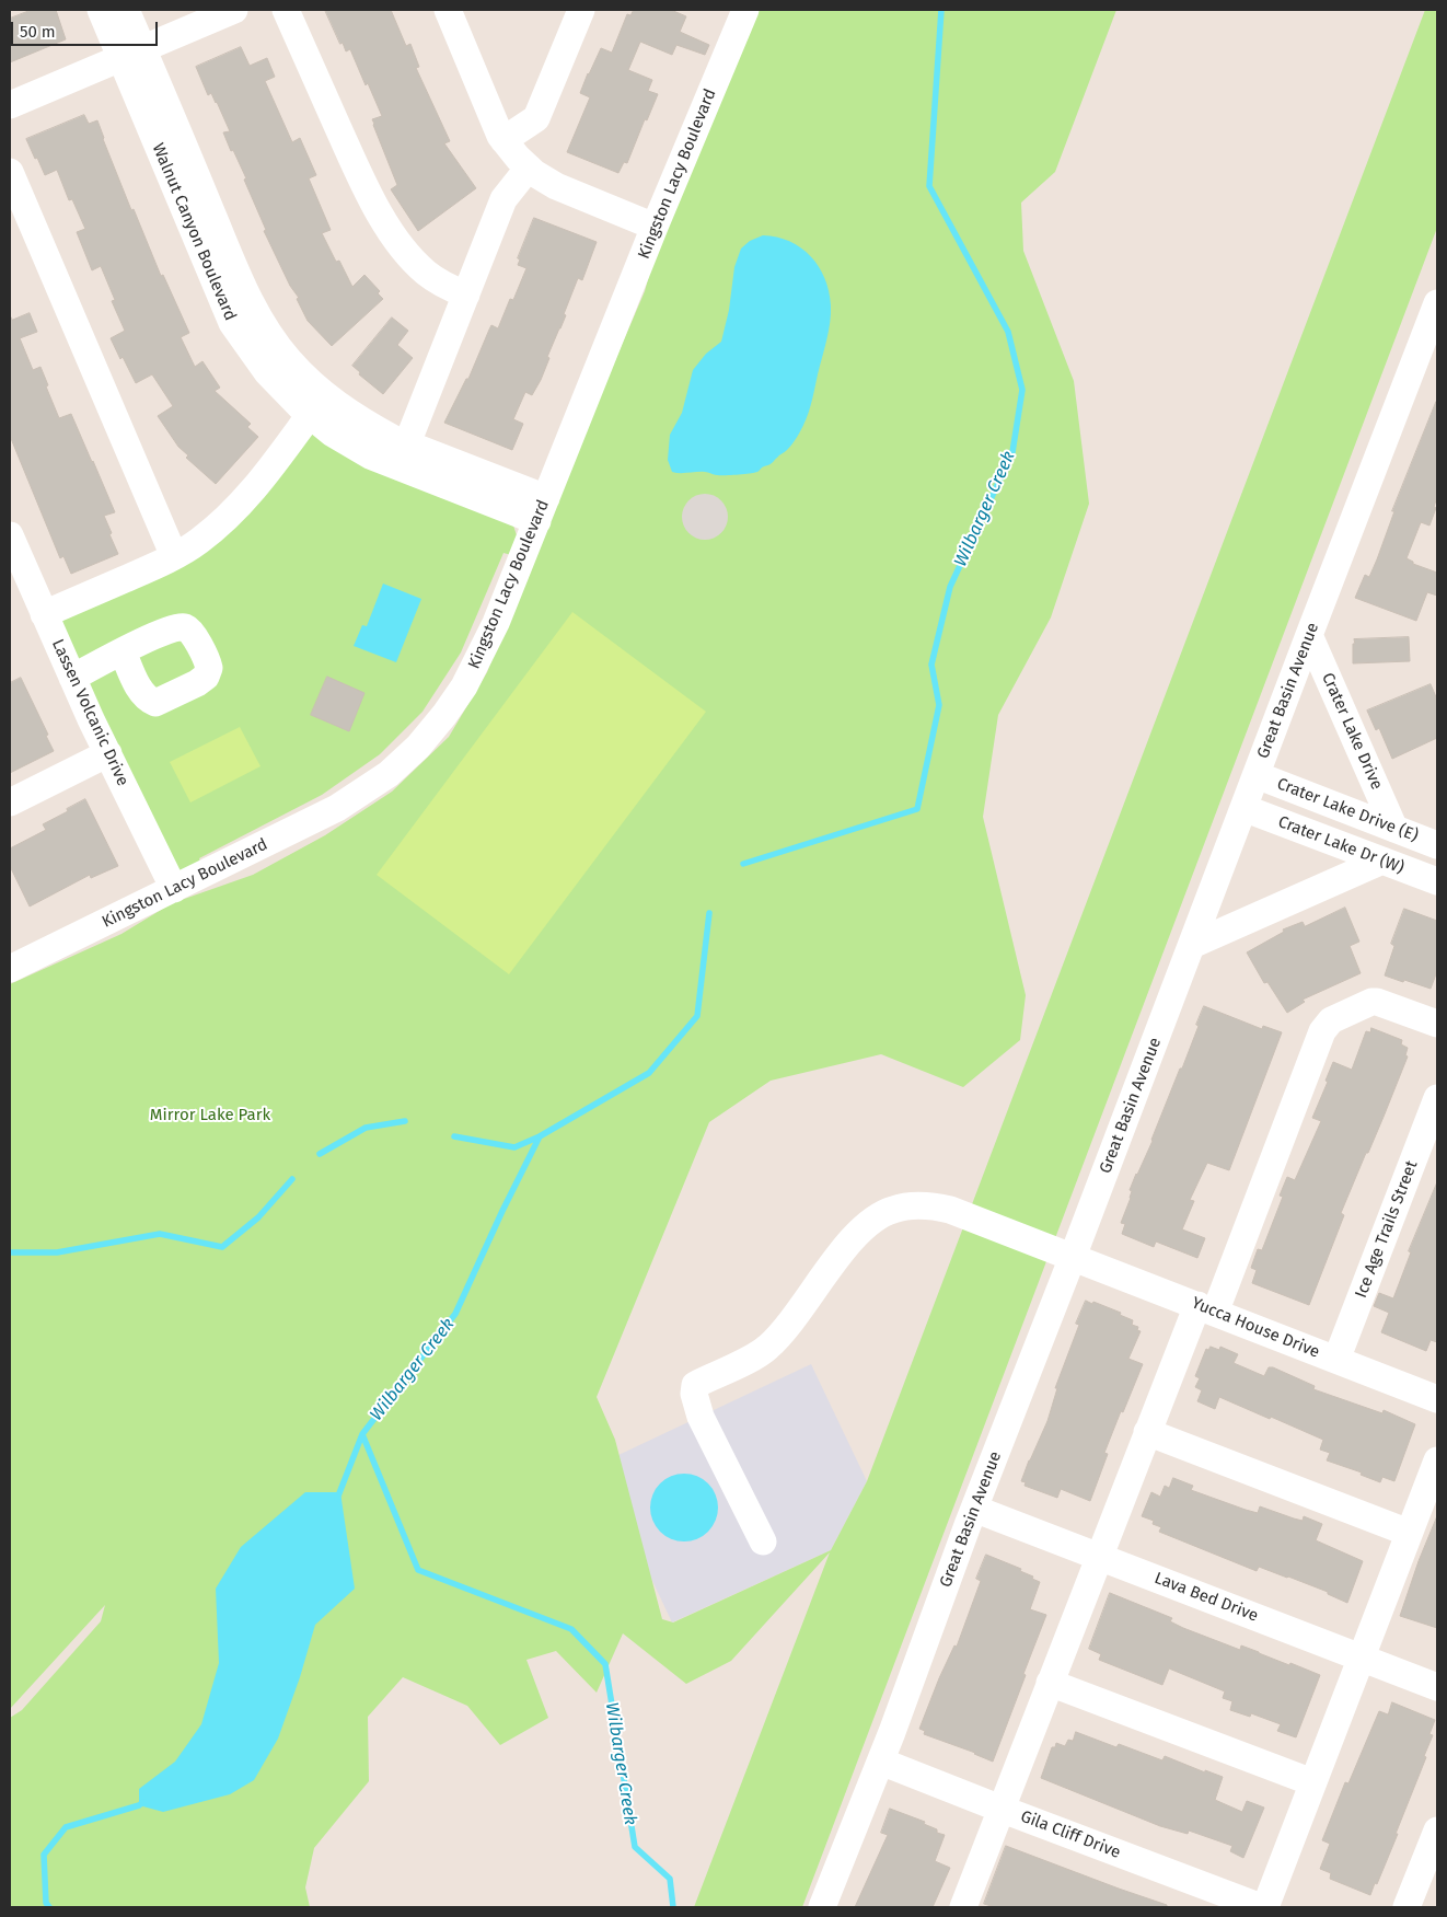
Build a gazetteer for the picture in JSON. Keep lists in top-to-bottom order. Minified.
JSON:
{"streets":{"street":["Kingston Lacy Boulevard","Walnut Canyon Boulevard","Great Basin Avenue","Lassen Volcanic Drive","Crater Lake Drive","Crater Lake Drive (E)","Crater Lake Dr (W)","Ice Age Trails Street","Yucca House Drive","Lava Bed Drive","Gila Cliff Drive"]},"crossings":[["Kingston Lacy Boulevard","Walnut Canyon Boulevard"],["Kingston Lacy Boulevard","Lassen Volcanic Drive"],["Great Basin Avenue","Crater Lake Drive"],["Great Basin Avenue","Crater Lake Drive (E)"],["Great Basin Avenue","Crater Lake Dr (W)"],["Great Basin Avenue","Yucca House Drive"],["Great Basin Avenue","Lava Bed Drive"],["Great Basin Avenue","Gila Cliff Drive"],["Crater Lake Drive","Crater Lake Drive (E)"],["Ice Age Trails Street","Yucca House Drive"]],"water":["Wilbarger Creek"],"parks":["Mirror Lake Park"],"scale_bar":"50 m"}
